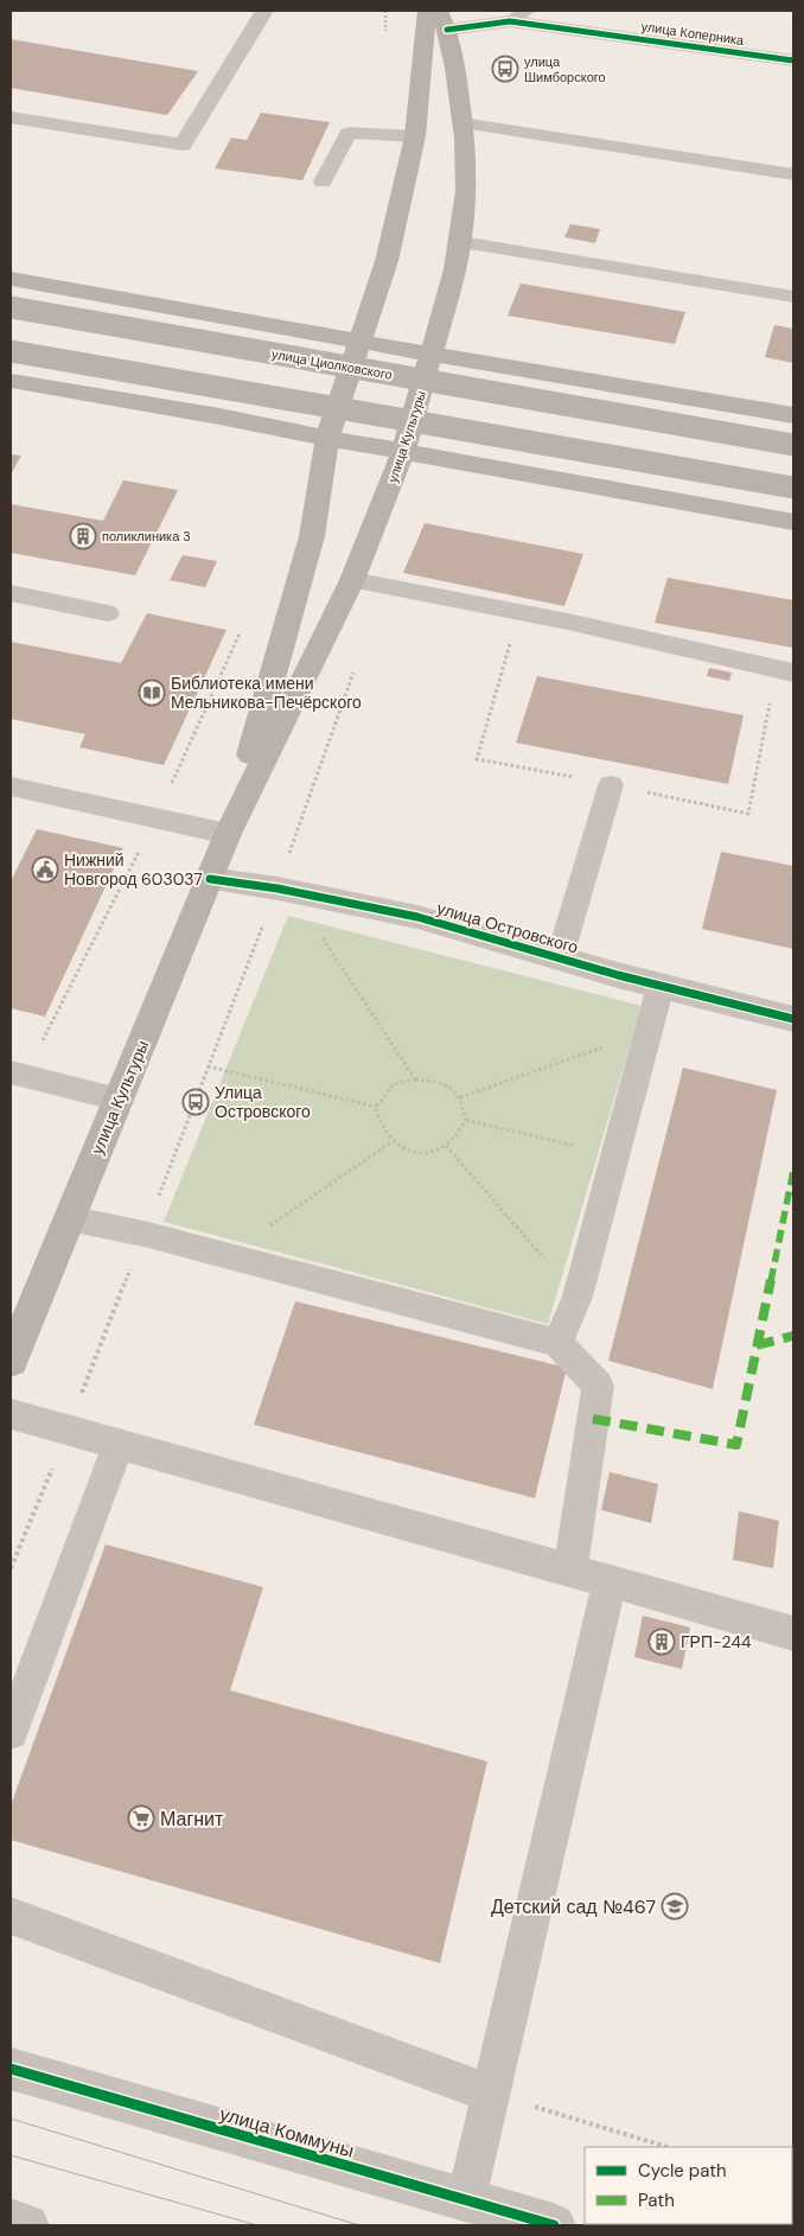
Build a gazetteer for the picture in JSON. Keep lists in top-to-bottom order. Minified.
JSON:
{"streets":{"main road":["улица Циолковского","улица Культуры"],"street":["улица Коперника","улица Островского","улица Коммуны"]},"crossings":[["улица Коперника","улица Культуры"],["улица Культуры","улица Островского"]],"places":{"bus stop":["улица Шимборского","Улица Островского"],"building":["поликлиника 3","ГРП-244"],"library":["Библиотека имени Мельникова-Печёрского"],"public building":["Нижний Новгород 603037"],"supermarket":["Магнит"],"school or university":["Детский сад №467"]},"legend":["Cycle path","Path"]}
